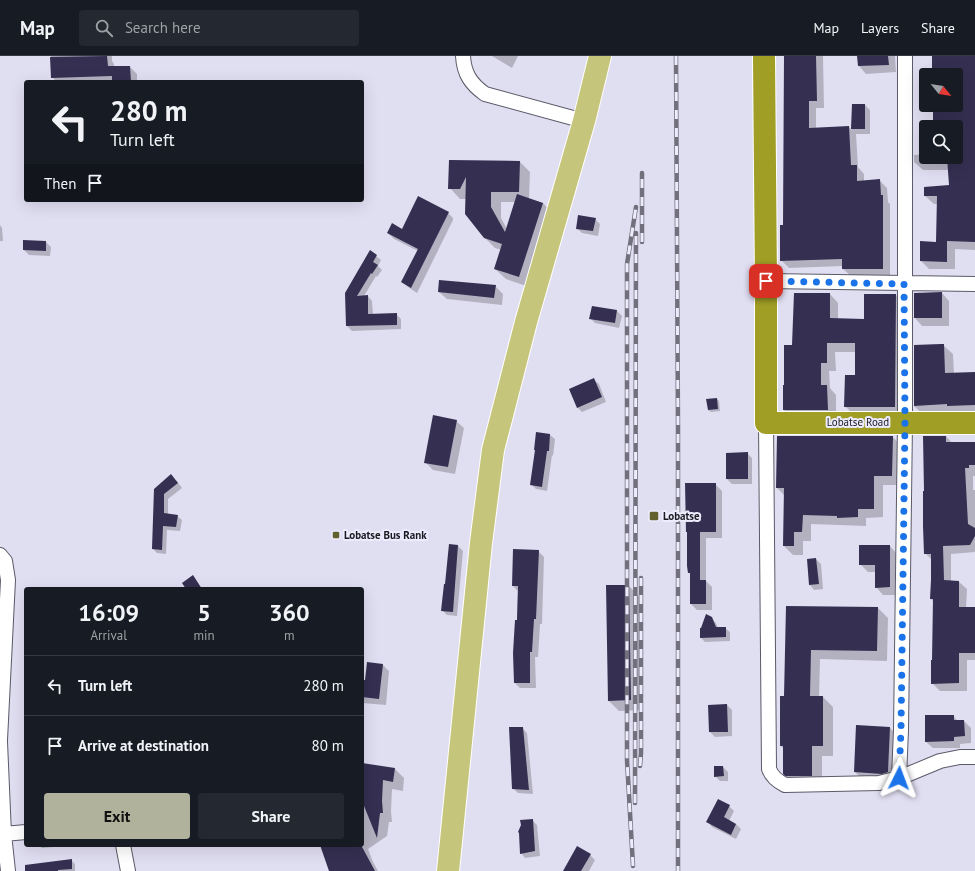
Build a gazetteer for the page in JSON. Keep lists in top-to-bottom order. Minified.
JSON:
{"streets":{"highway":["Lobatse Road"]},"places":{"transit":["Lobatse","Lobatse Bus Rank"]},"north":"bottom right","page":{"header":"Map","search":"Search here","nav":["Map","Layers","Share"],"turn":["280 m","Turn left"],"then":"Then","eta":["16:09","Arrival","5","min","360","m"],"list":[{"name":"Turn left","value":"280 m"},{"name":"Arrive at destination","value":"80 m"}],"buttons":["Exit","Share"]}}
